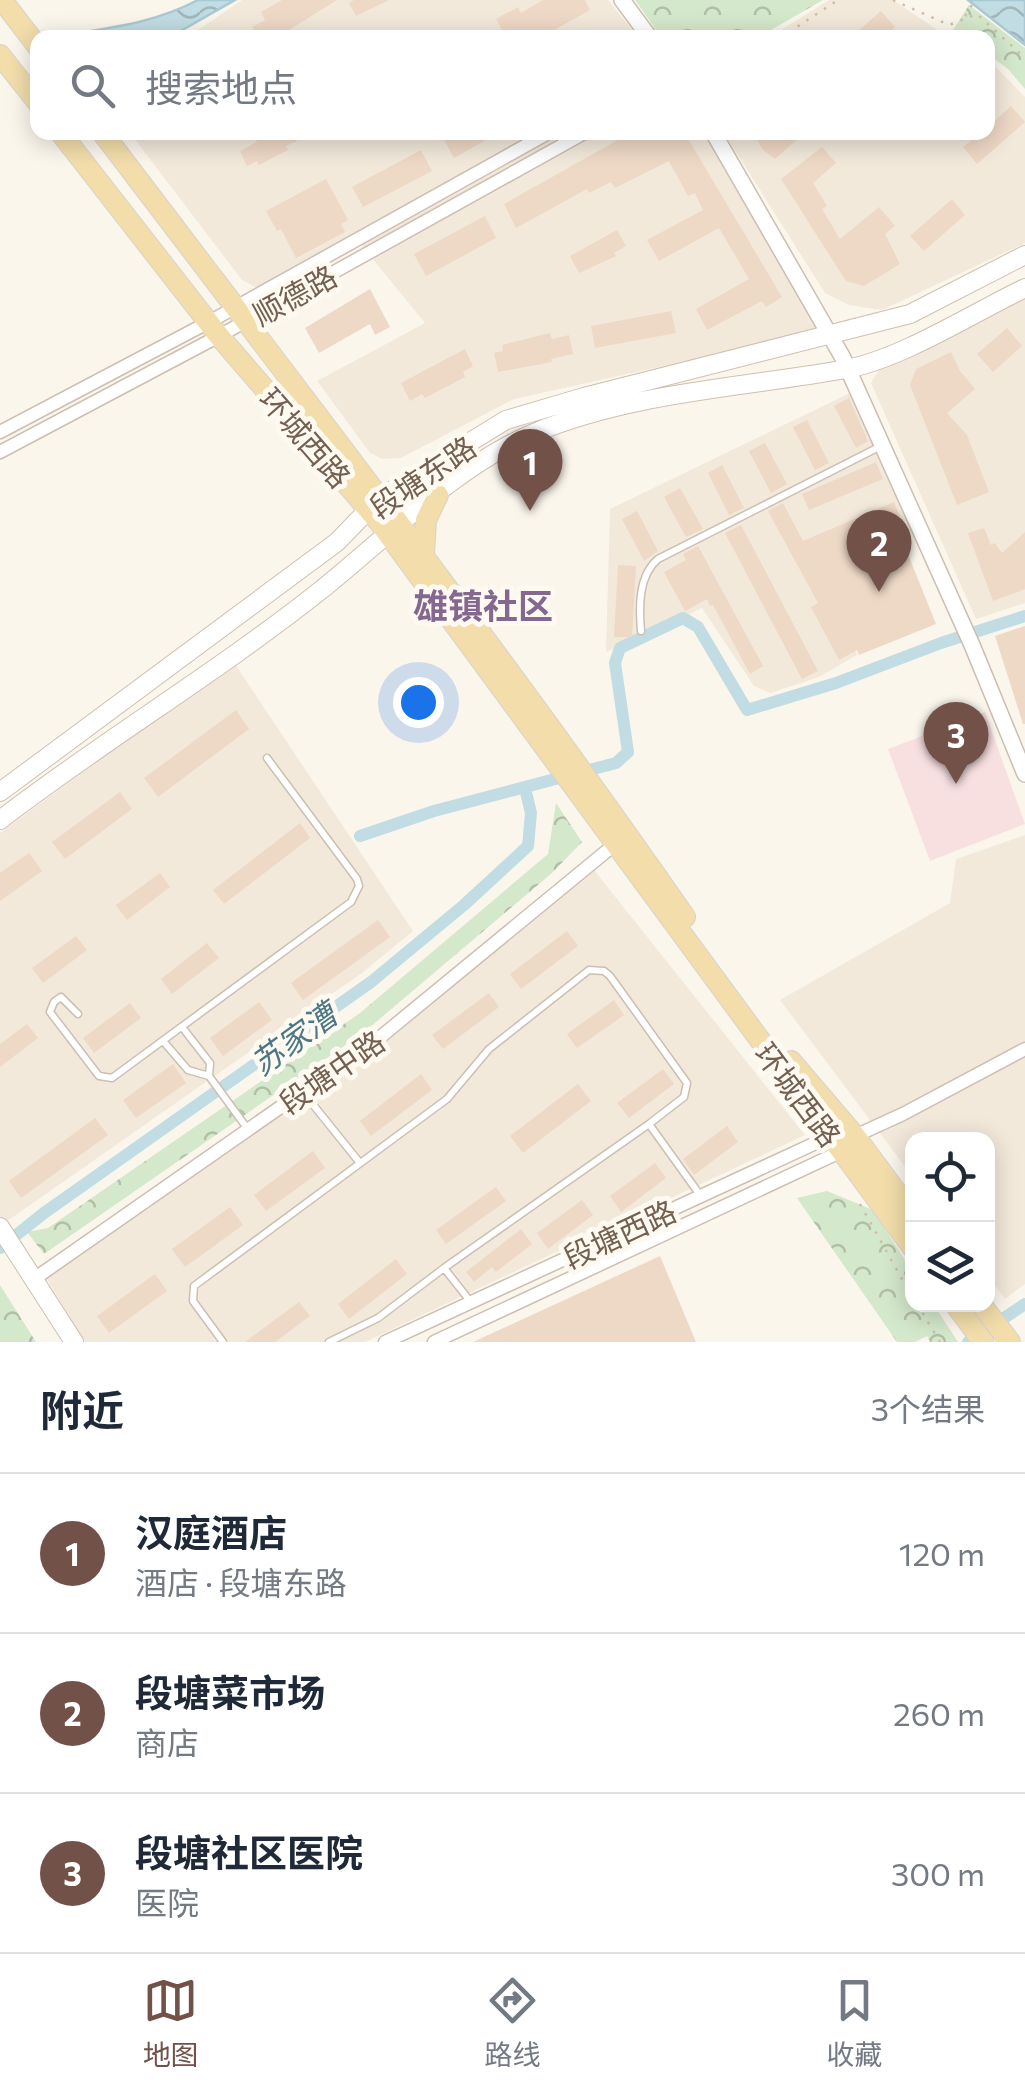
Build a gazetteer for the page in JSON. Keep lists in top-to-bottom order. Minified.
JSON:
{"streets":{"main road":["环城西路","段塘东路"],"street":["顺德路","段塘中路","段塘西路"]},"crossings":[["顺德路","环城西路"],["环城西路","段塘东路"],["环城西路","段塘中路"],["环城西路","段塘西路"]],"districts":["雄镇社区"],"water":["苏家漕"],"page":{"search":"搜索地点","pins":["1","2","3"],"heading":["附近","3个结果"],"list":[{"mark":"1","name":"汉庭酒店","note":"酒店 · 段塘东路","value":"120 m"},{"mark":"2","name":"段塘菜市场","note":"商店","value":"260 m"},{"mark":"3","name":"段塘社区医院","note":"医院","value":"300 m"}],"nav":["地图","路线","收藏"]}}
